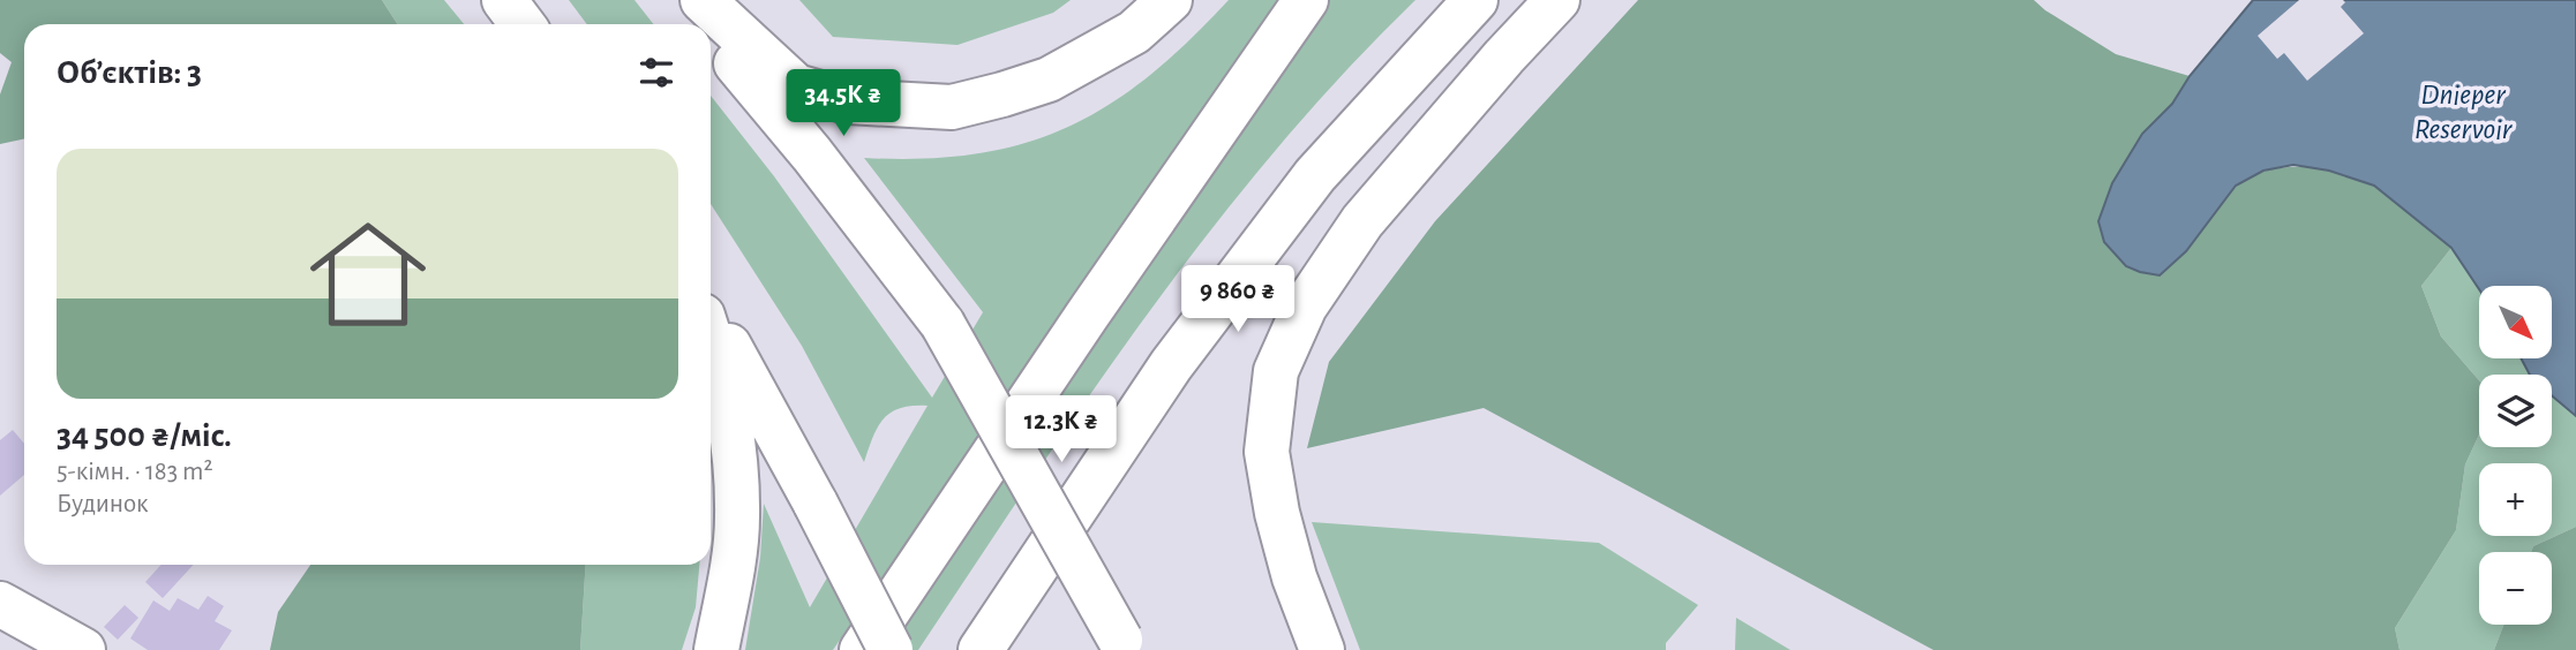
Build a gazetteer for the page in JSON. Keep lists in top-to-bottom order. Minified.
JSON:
{"water":["Dnieper Reservoir"],"north":"bottom right","page":{"heading":"Об’єктів: 3","price":["34.5K ₴","9 860 ₴","12.3K ₴"],"list":[{"name":"34 500 ₴/міс.","note":"5-кімн. · 183 m² · Будинок"}],"map_buttons":["+","−"]}}
